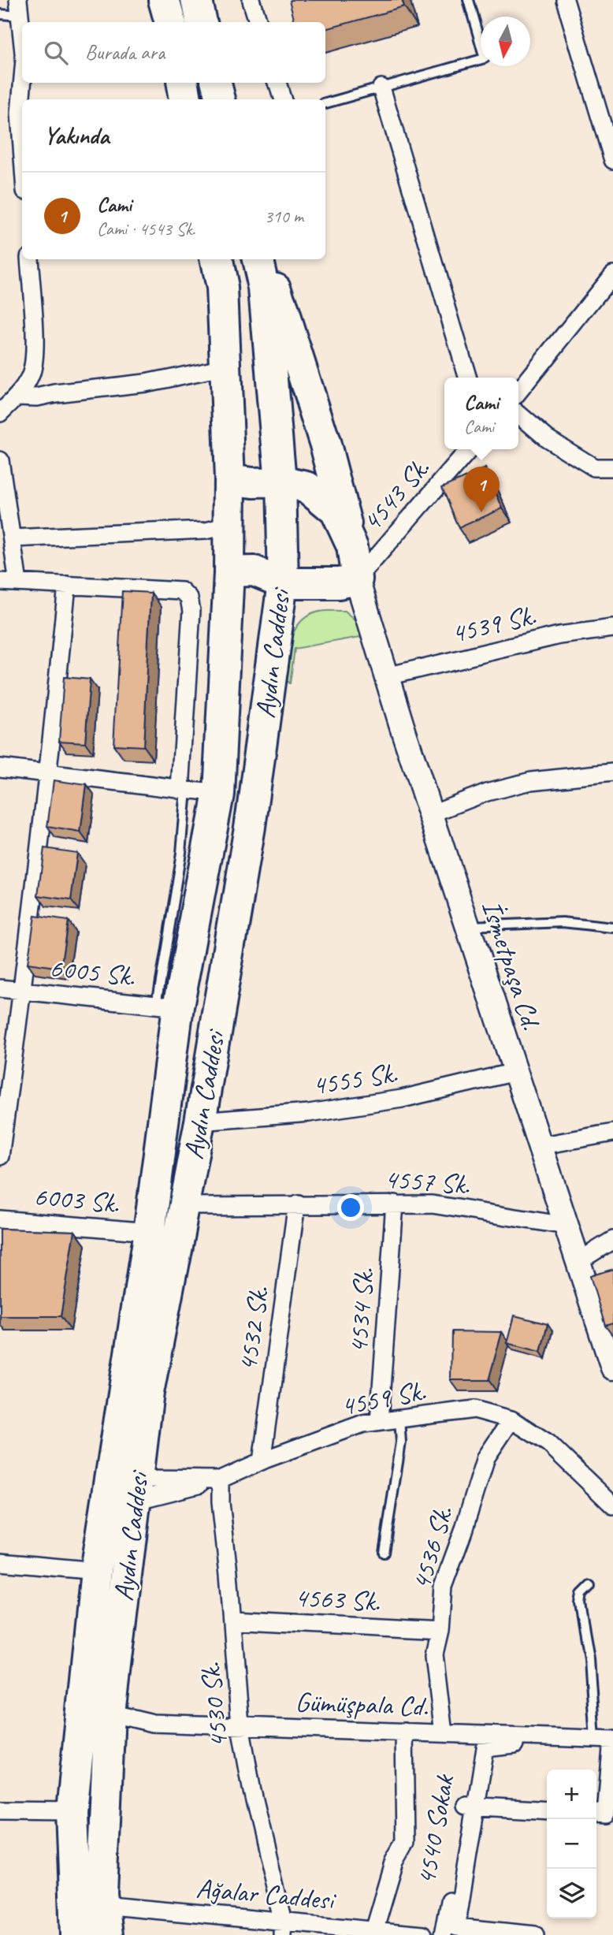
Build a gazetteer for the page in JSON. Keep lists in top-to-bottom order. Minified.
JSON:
{"streets":{"highway":["Aydın Caddesi"],"main road":["İsmetpaşa Cd."],"street":["4543 Sk.","4539 Sk.","6005 Sk.","4555 Sk.","4557 Sk.","6003 Sk.","4534 Sk.","4532 Sk.","4559 Sk.","4536 Sk.","4563 Sk.","Gümüşpala Cd.","4530 Sk.","4540 Sokak","Ağalar Caddesi"]},"crossings":[["4543 Sk.","İsmetpaşa Cd."],["4539 Sk.","İsmetpaşa Cd."],["Aydın Caddesi","6005 Sk."],["Aydın Caddesi","4555 Sk."],["Aydın Caddesi","4557 Sk."],["Aydın Caddesi","6003 Sk."],["Aydın Caddesi","4559 Sk."],["Aydın Caddesi","Gümüşpala Cd."],["Aydın Caddesi","Ağalar Caddesi"],["İsmetpaşa Cd.","4555 Sk."],["İsmetpaşa Cd.","4557 Sk."],["4557 Sk.","4534 Sk."],["4557 Sk.","4532 Sk."],["4534 Sk.","4559 Sk."],["4532 Sk.","4559 Sk."],["4559 Sk.","4536 Sk."],["4559 Sk.","4530 Sk."],["4536 Sk.","4563 Sk."],["4536 Sk.","Gümüşpala Cd."],["4563 Sk.","4530 Sk."],["Gümüşpala Cd.","4530 Sk."],["Gümüşpala Cd.","4540 Sokak"],["4530 Sk.","Ağalar Caddesi"]],"north":"bottom","page":{"search":"Burada ara","heading":"Yakında","list":[{"mark":"1","name":"Cami","note":"Cami · 4543 Sk.","value":"310 m"}],"popup":["Cami","Cami"],"pins":"1","map_buttons":["+","−"]}}
